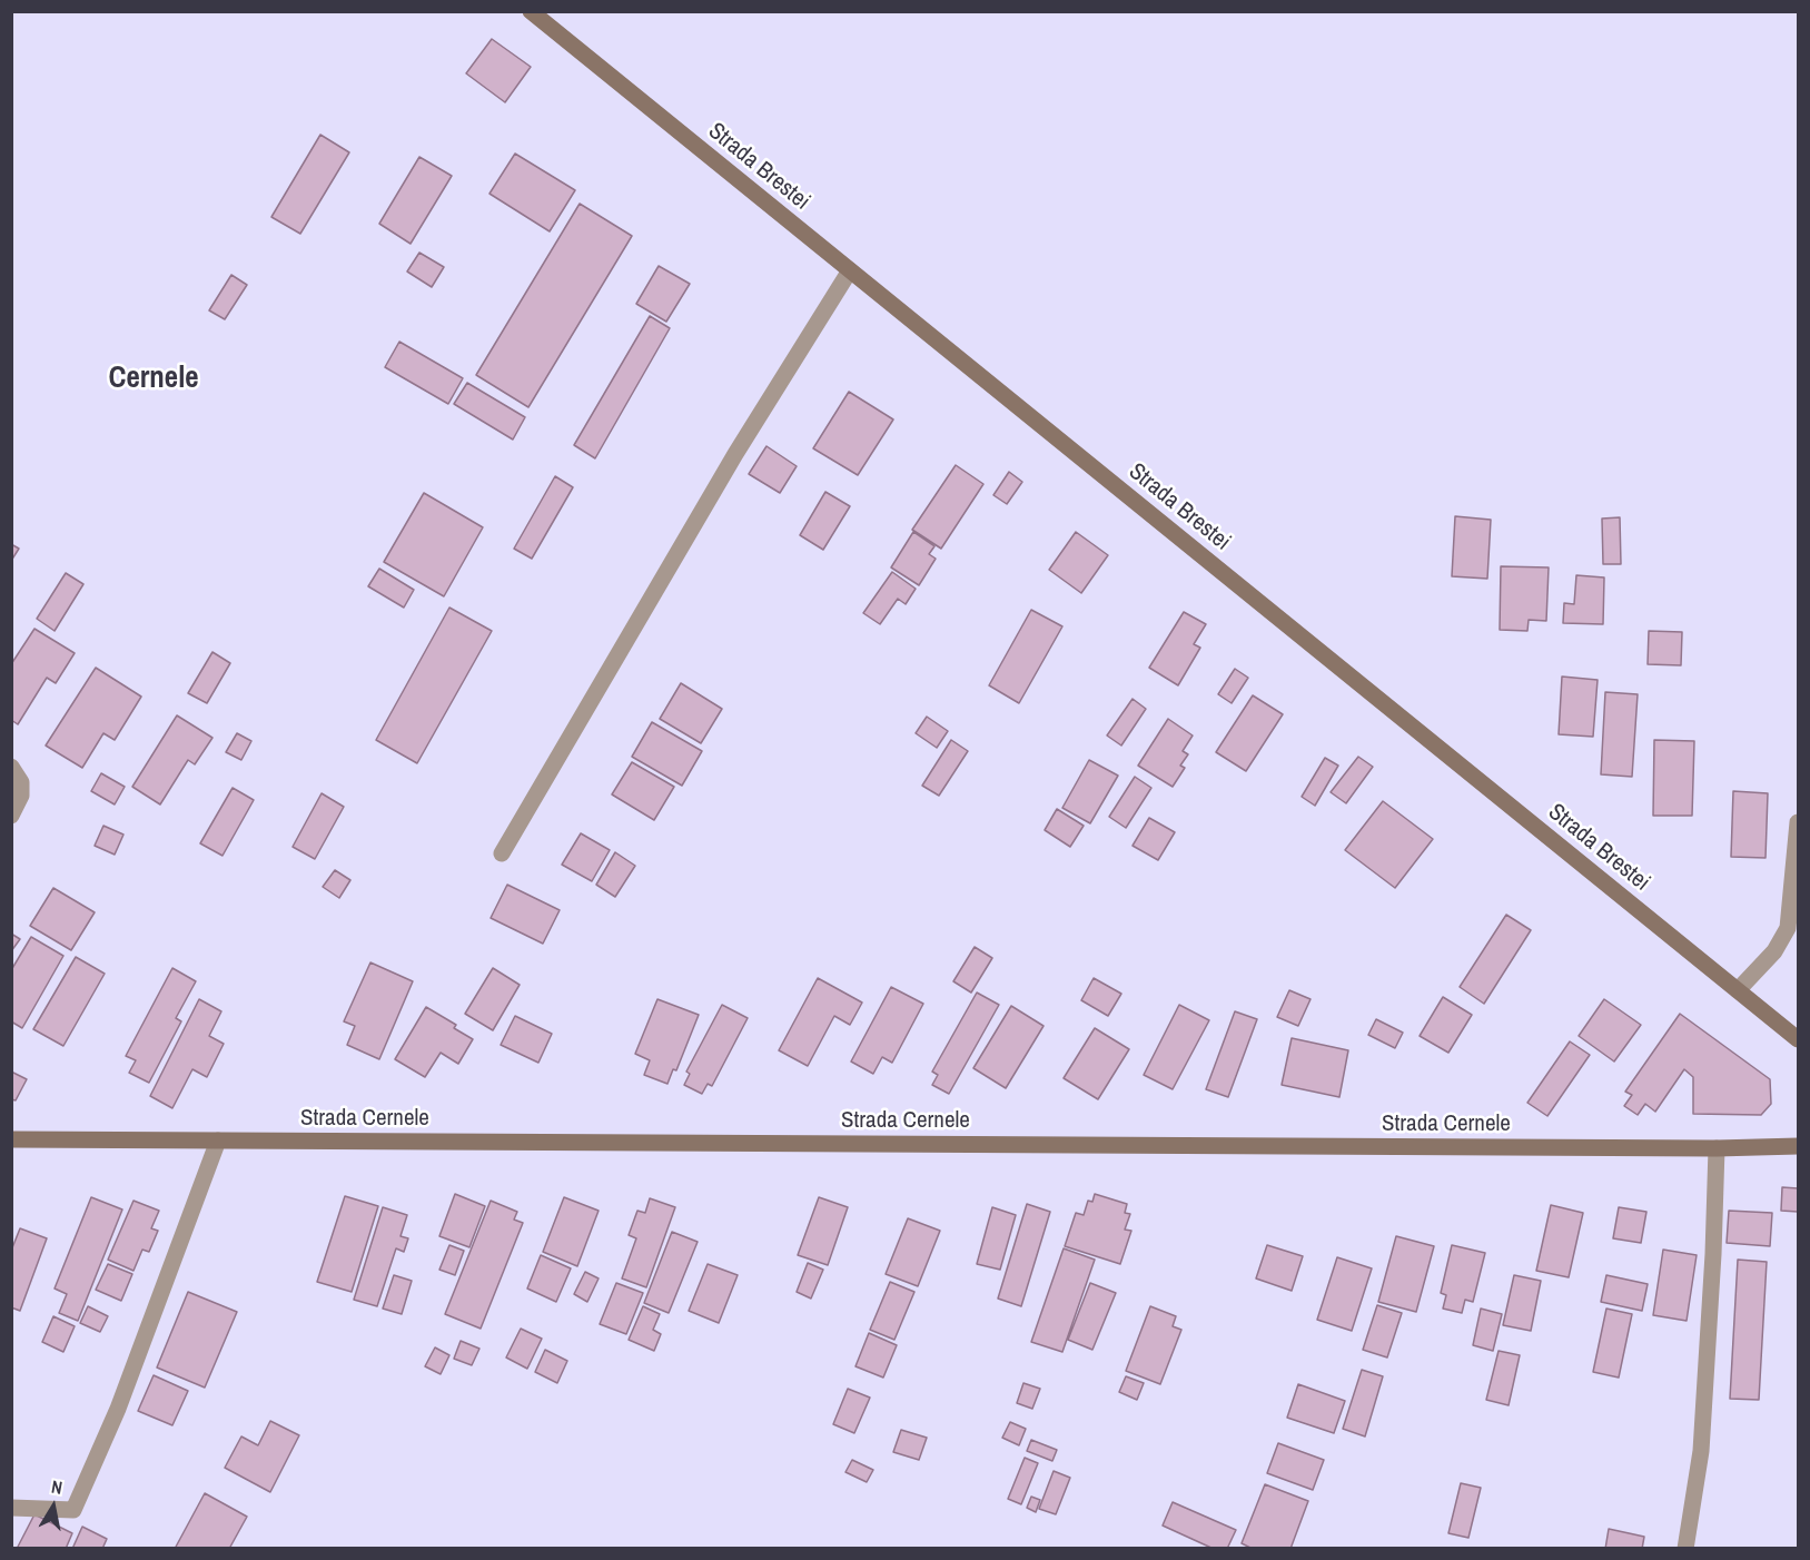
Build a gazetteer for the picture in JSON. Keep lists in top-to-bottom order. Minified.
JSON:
{"streets":{"street":["Strada Brestei","Strada Cernele"]},"districts":["Cernele"],"north":"top"}
